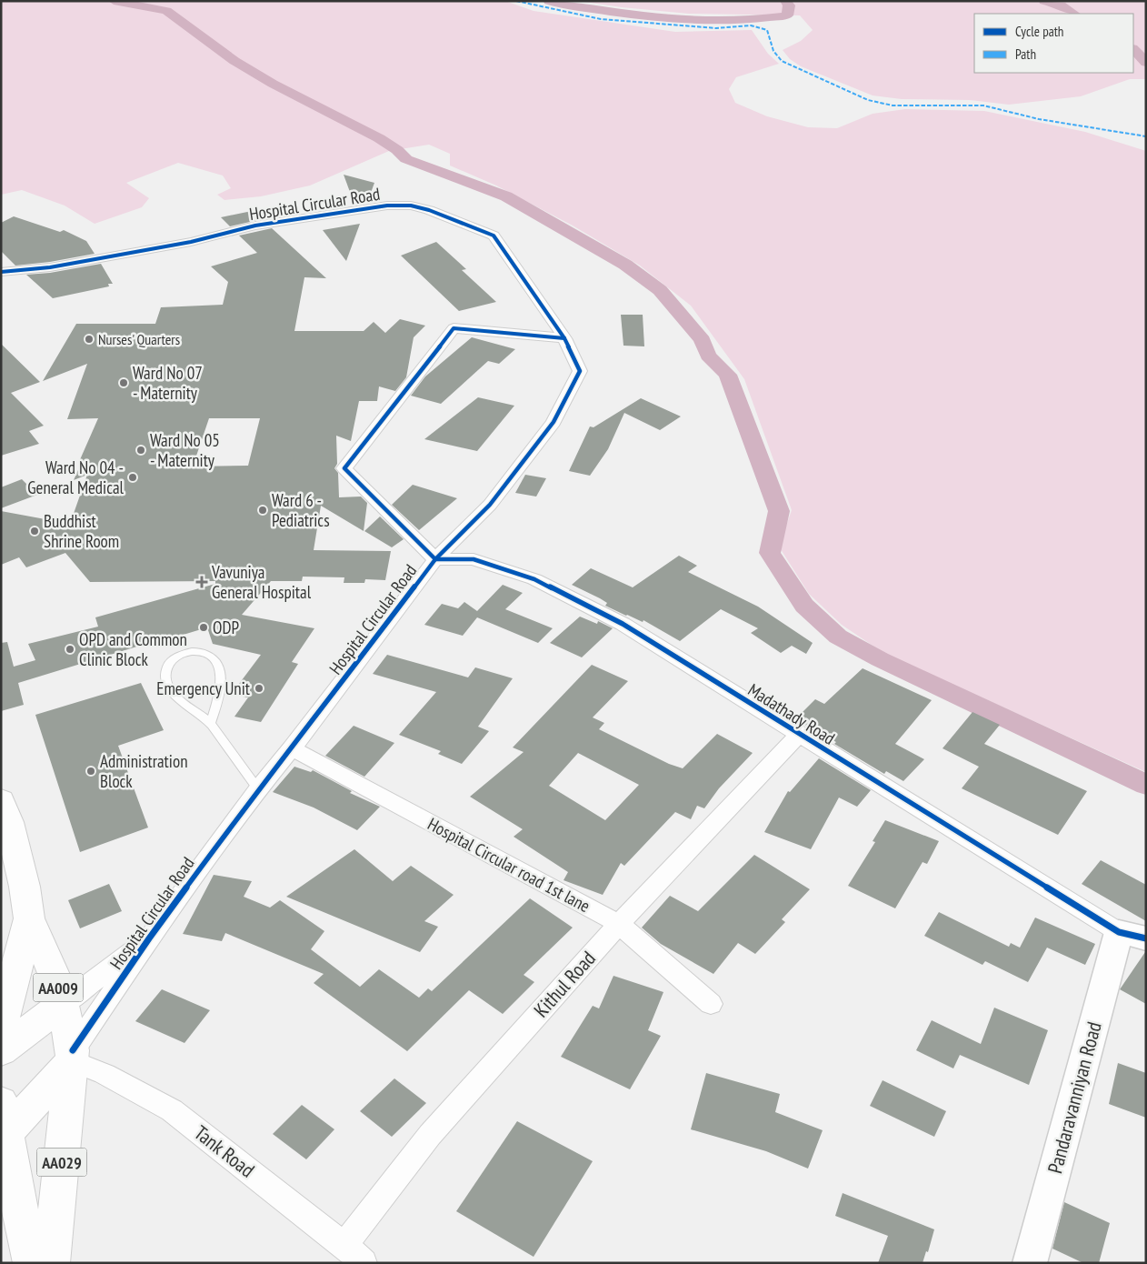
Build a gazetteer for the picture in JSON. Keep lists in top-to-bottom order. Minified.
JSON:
{"streets":{"highway":["Hospital Circular Road","AA009","AA029"],"street":["Madathady Road","Hospital Circular road 1st lane","Kithul Road","Pandaravanniyan Road","Tank Road"]},"crossings":[["Hospital Circular Road","Madathady Road"],["Hospital Circular Road","Hospital Circular road 1st lane"],["Hospital Circular Road","AA009"],["Hospital Circular Road","Tank Road"],["Hospital Circular Road","AA029"],["Madathady Road","Kithul Road"],["Madathady Road","Pandaravanniyan Road"],["Hospital Circular road 1st lane","Kithul Road"],["Kithul Road","Tank Road"],["AA009","Tank Road"],["AA009","AA029"],["Tank Road","AA029"]],"places":{"other":["Nurses' Quarters","Ward No 07 - Maternity","Ward No 05 - Maternity","Ward No 04 - General Medical","Ward 6 - Pediatrics","Buddhist Shrine Room","ODP","OPD and Common Clinic Block","Emergency Unit","Administration Block"],"health":["Vavuniya General Hospital"]},"legend":["Cycle path","Path"]}
